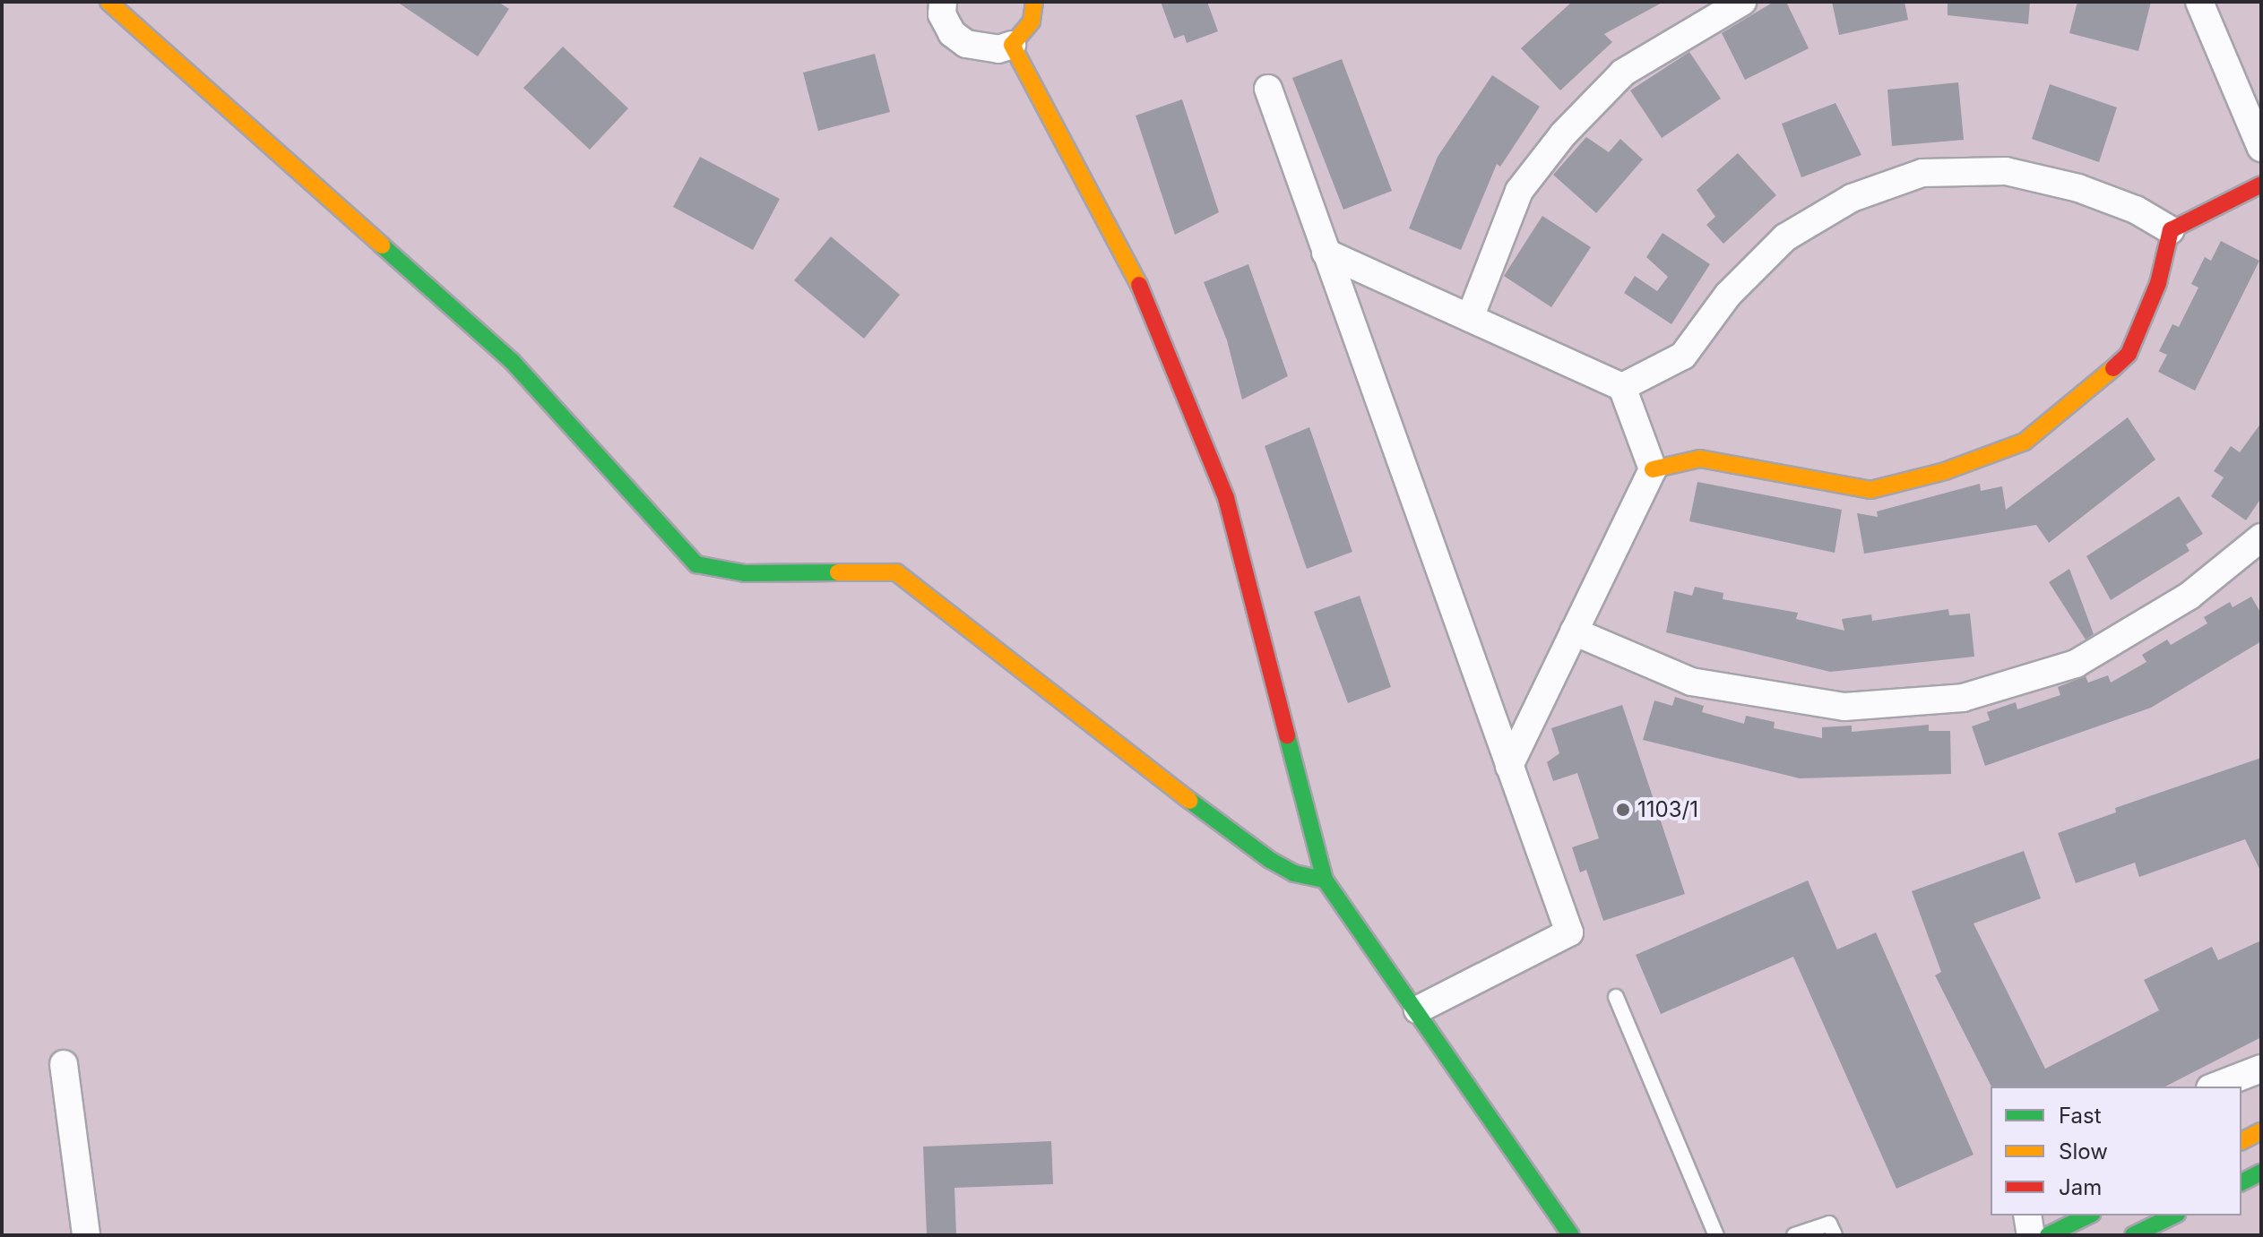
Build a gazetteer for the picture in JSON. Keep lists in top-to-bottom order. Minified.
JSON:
{"places":["1103/1"],"legend":["Fast","Slow","Jam"]}
